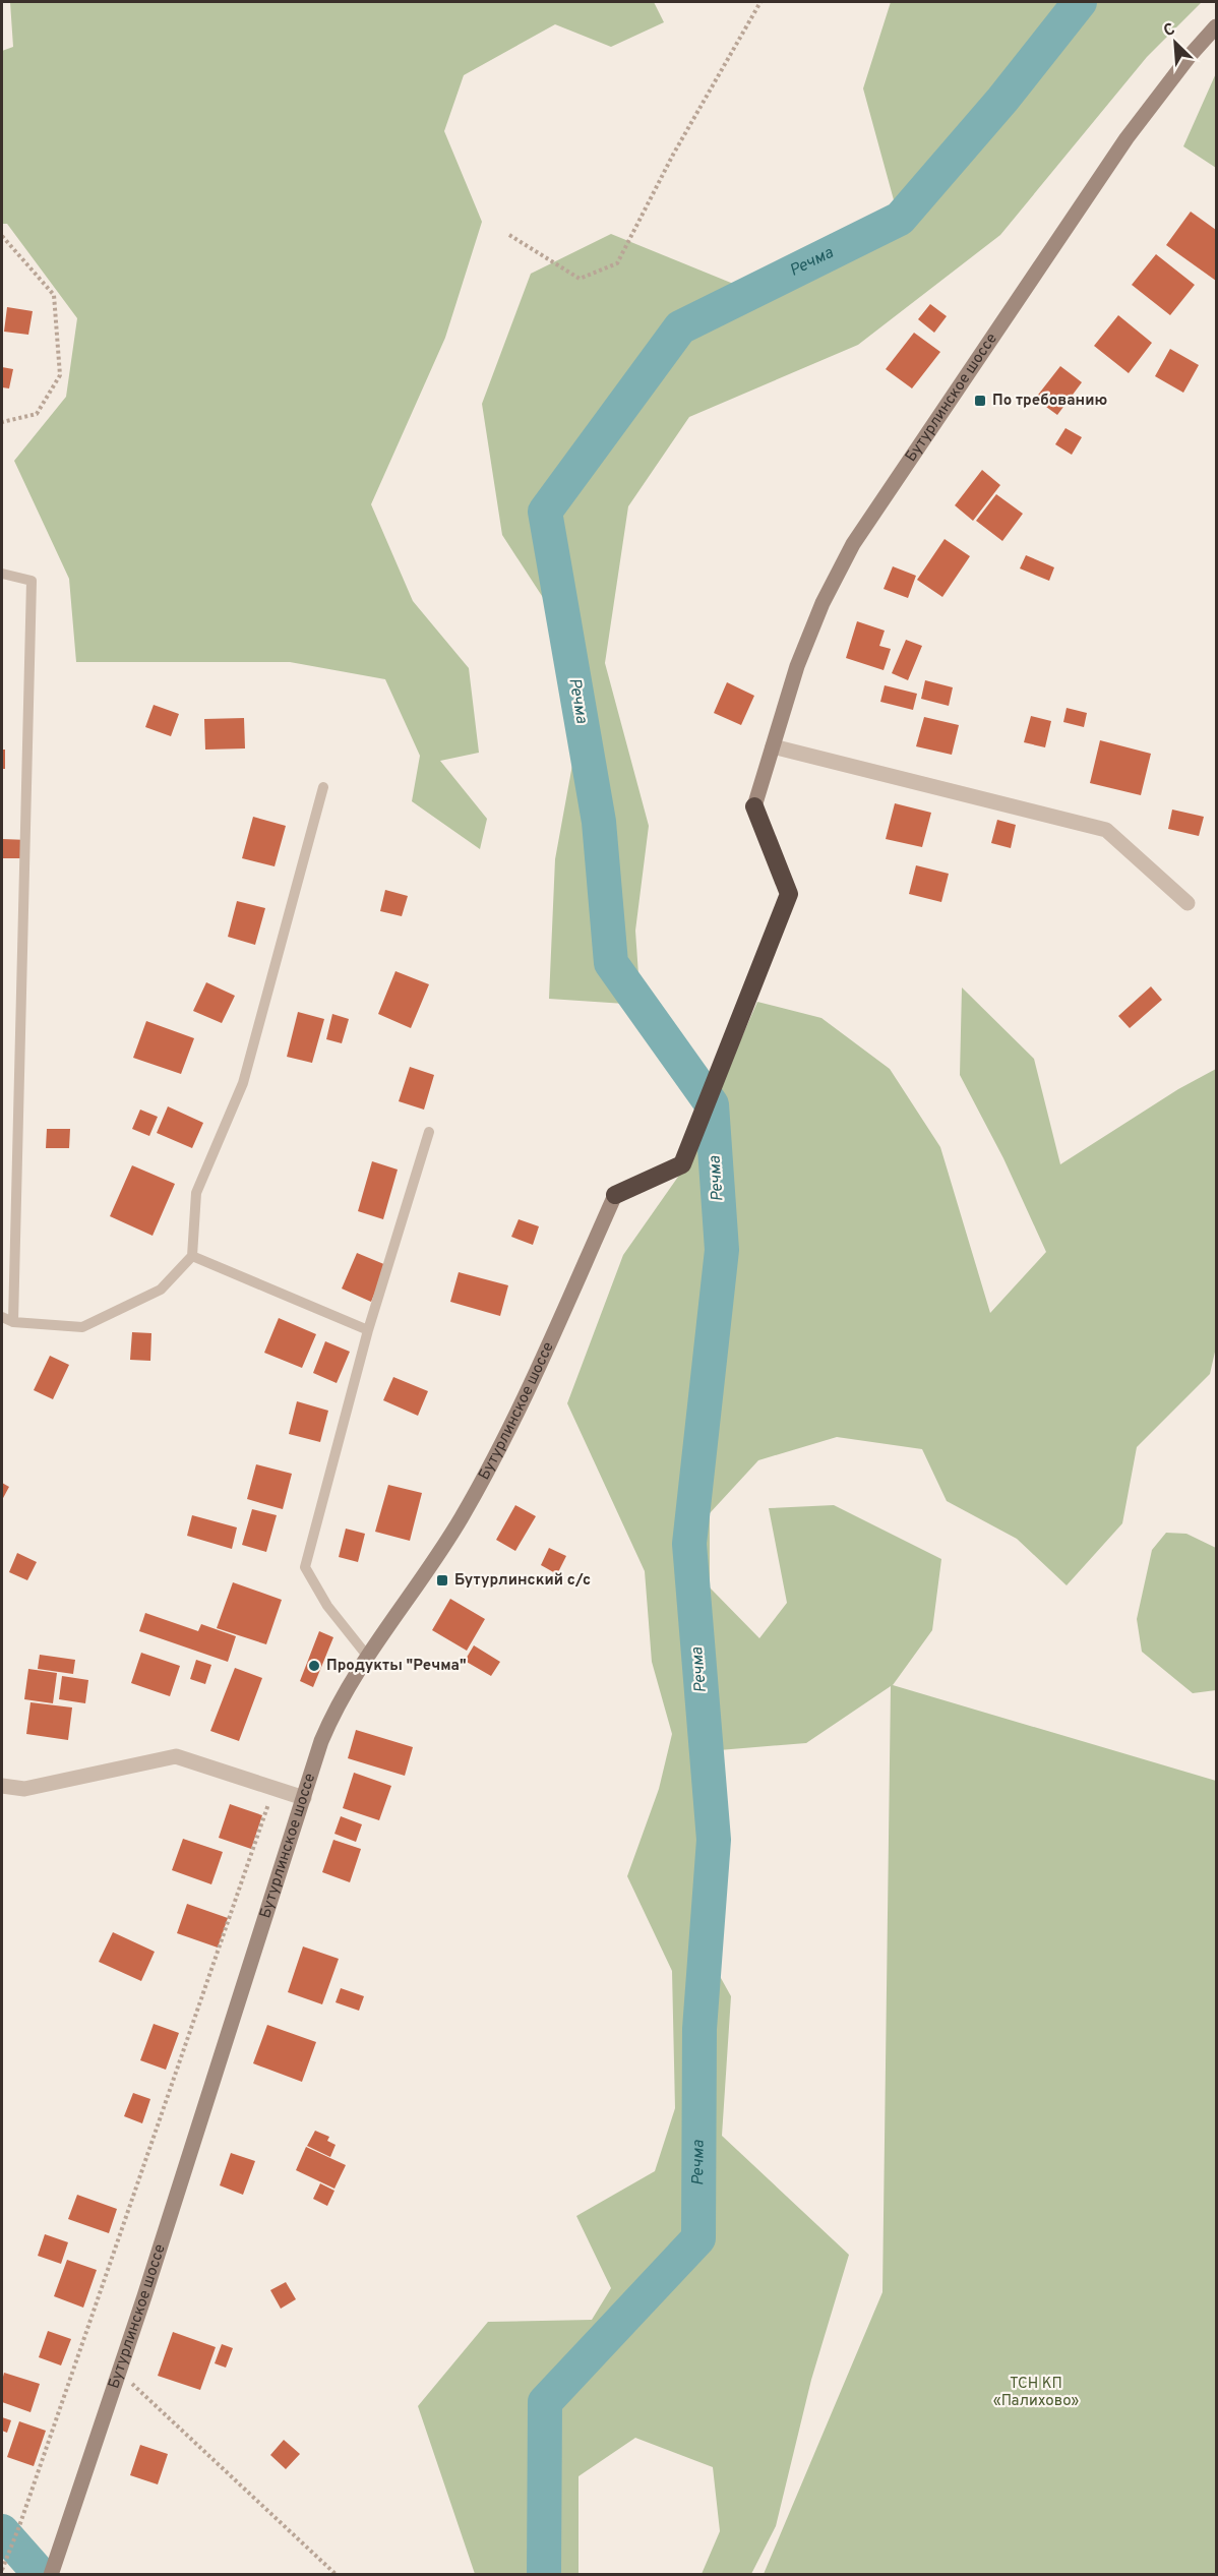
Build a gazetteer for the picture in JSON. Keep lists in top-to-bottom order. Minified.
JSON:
{"streets":{"main road":["Бутурлинское шоссе"]},"water":["Речма"],"parks":["ТСН КП «Палихово»"],"places":{"transit":["По требованию","Бутурлинский с/с"],"other":["Продукты \"Речма\""]},"north":"top left"}
